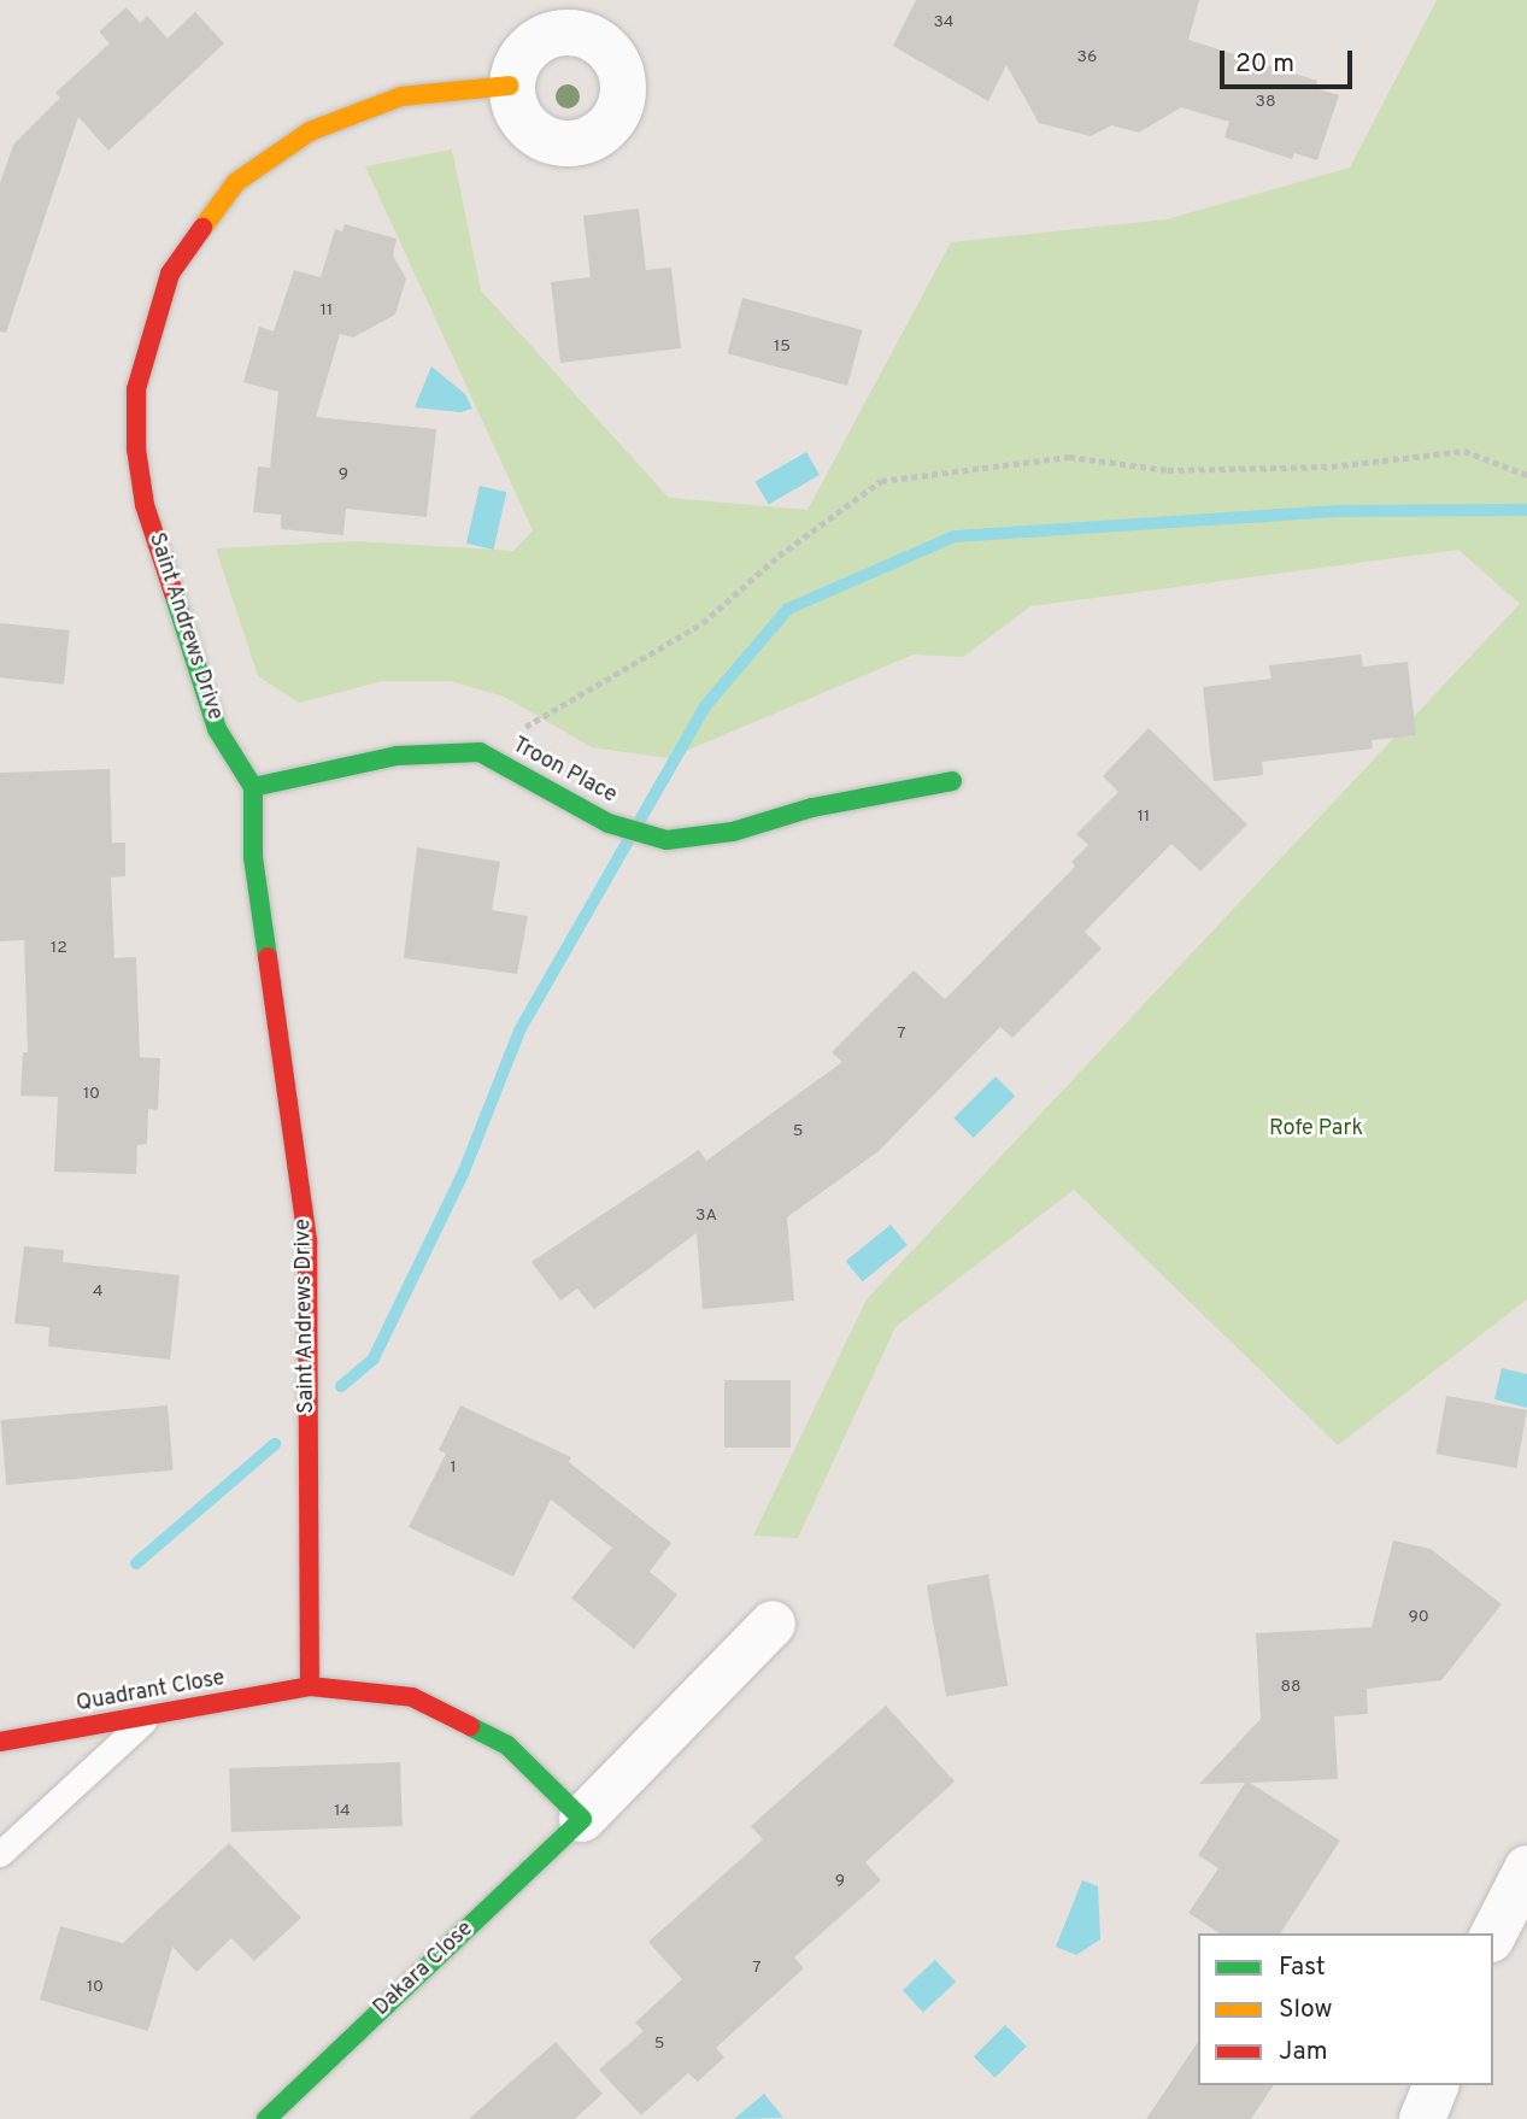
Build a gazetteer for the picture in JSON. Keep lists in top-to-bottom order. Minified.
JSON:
{"streets":{"street":["Saint Andrews Drive","Troon Place","Quadrant Close","Dakara Close"]},"crossings":[["Saint Andrews Drive","Troon Place"],["Saint Andrews Drive","Quadrant Close"]],"parks":["Rofe Park"],"house_numbers":["34","36","38","11","15","9","11","12","7","10","5","3A","4","1","90","88","14","9","7","10","5"],"legend":["Fast","Slow","Jam"],"scale_bar":"20 m"}
